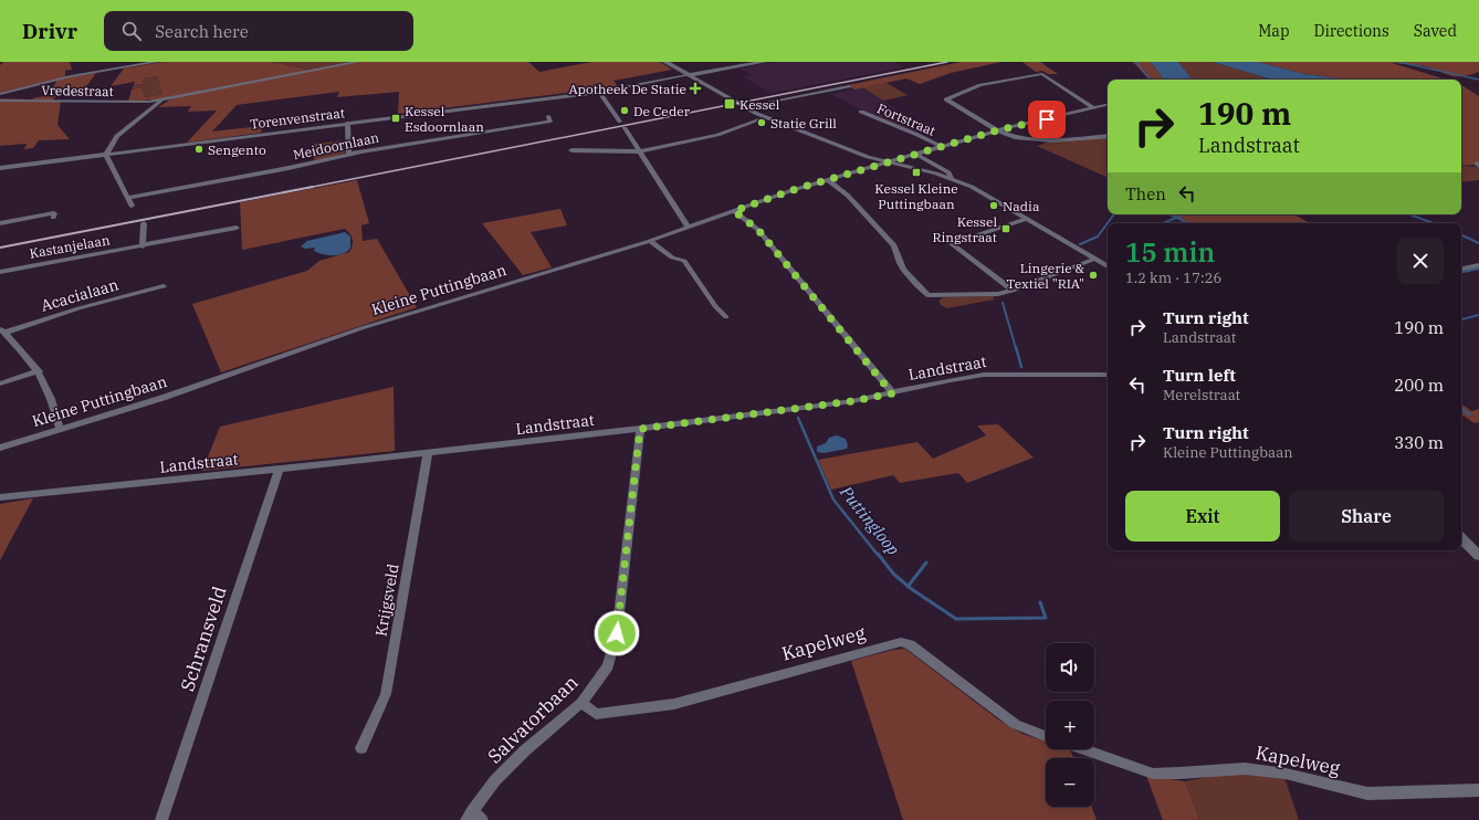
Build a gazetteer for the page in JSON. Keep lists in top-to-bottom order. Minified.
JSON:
{"streets":{"street":["Vredestraat","Torenvenstraat","Fortstraat","Meidoornlaan","Kastanjelaan","Kleine Puttingbaan","Acacialaan","Landstraat","Krijgsveld","Schransveld","Kapelweg","Salvatorbaan"]},"crossings":[["Vredestraat","Torenvenstraat"],["Fortstraat","Kleine Puttingbaan"],["Landstraat","Krijgsveld"],["Landstraat","Schransveld"],["Landstraat","Salvatorbaan"],["Kapelweg","Salvatorbaan"]],"water":["Puttingloop"],"places":{"health":["Apotheek De Statie"],"transit":["Kessel","Kessel Esdoornlaan","Kessel Kleine Puttingbaan","Kessel Ringstraat"],"other":["De Ceder","Statie Grill","Sengento","Nadia","Lingerie & Textiel \"RIA\""]},"page":{"header":"Drivr","search":"Search here","nav":["Map","Directions","Saved"],"turn":["190 m","Landstraat"],"then":"Then","heading":["15 min","1.2 km · 17:26"],"list":[{"name":"Turn right","note":"Landstraat","value":"190 m"},{"name":"Turn left","note":"Merelstraat","value":"200 m"},{"name":"Turn right","note":"Kleine Puttingbaan","value":"330 m"}],"buttons":["Exit","Share"],"map_buttons":["+","−"]}}
